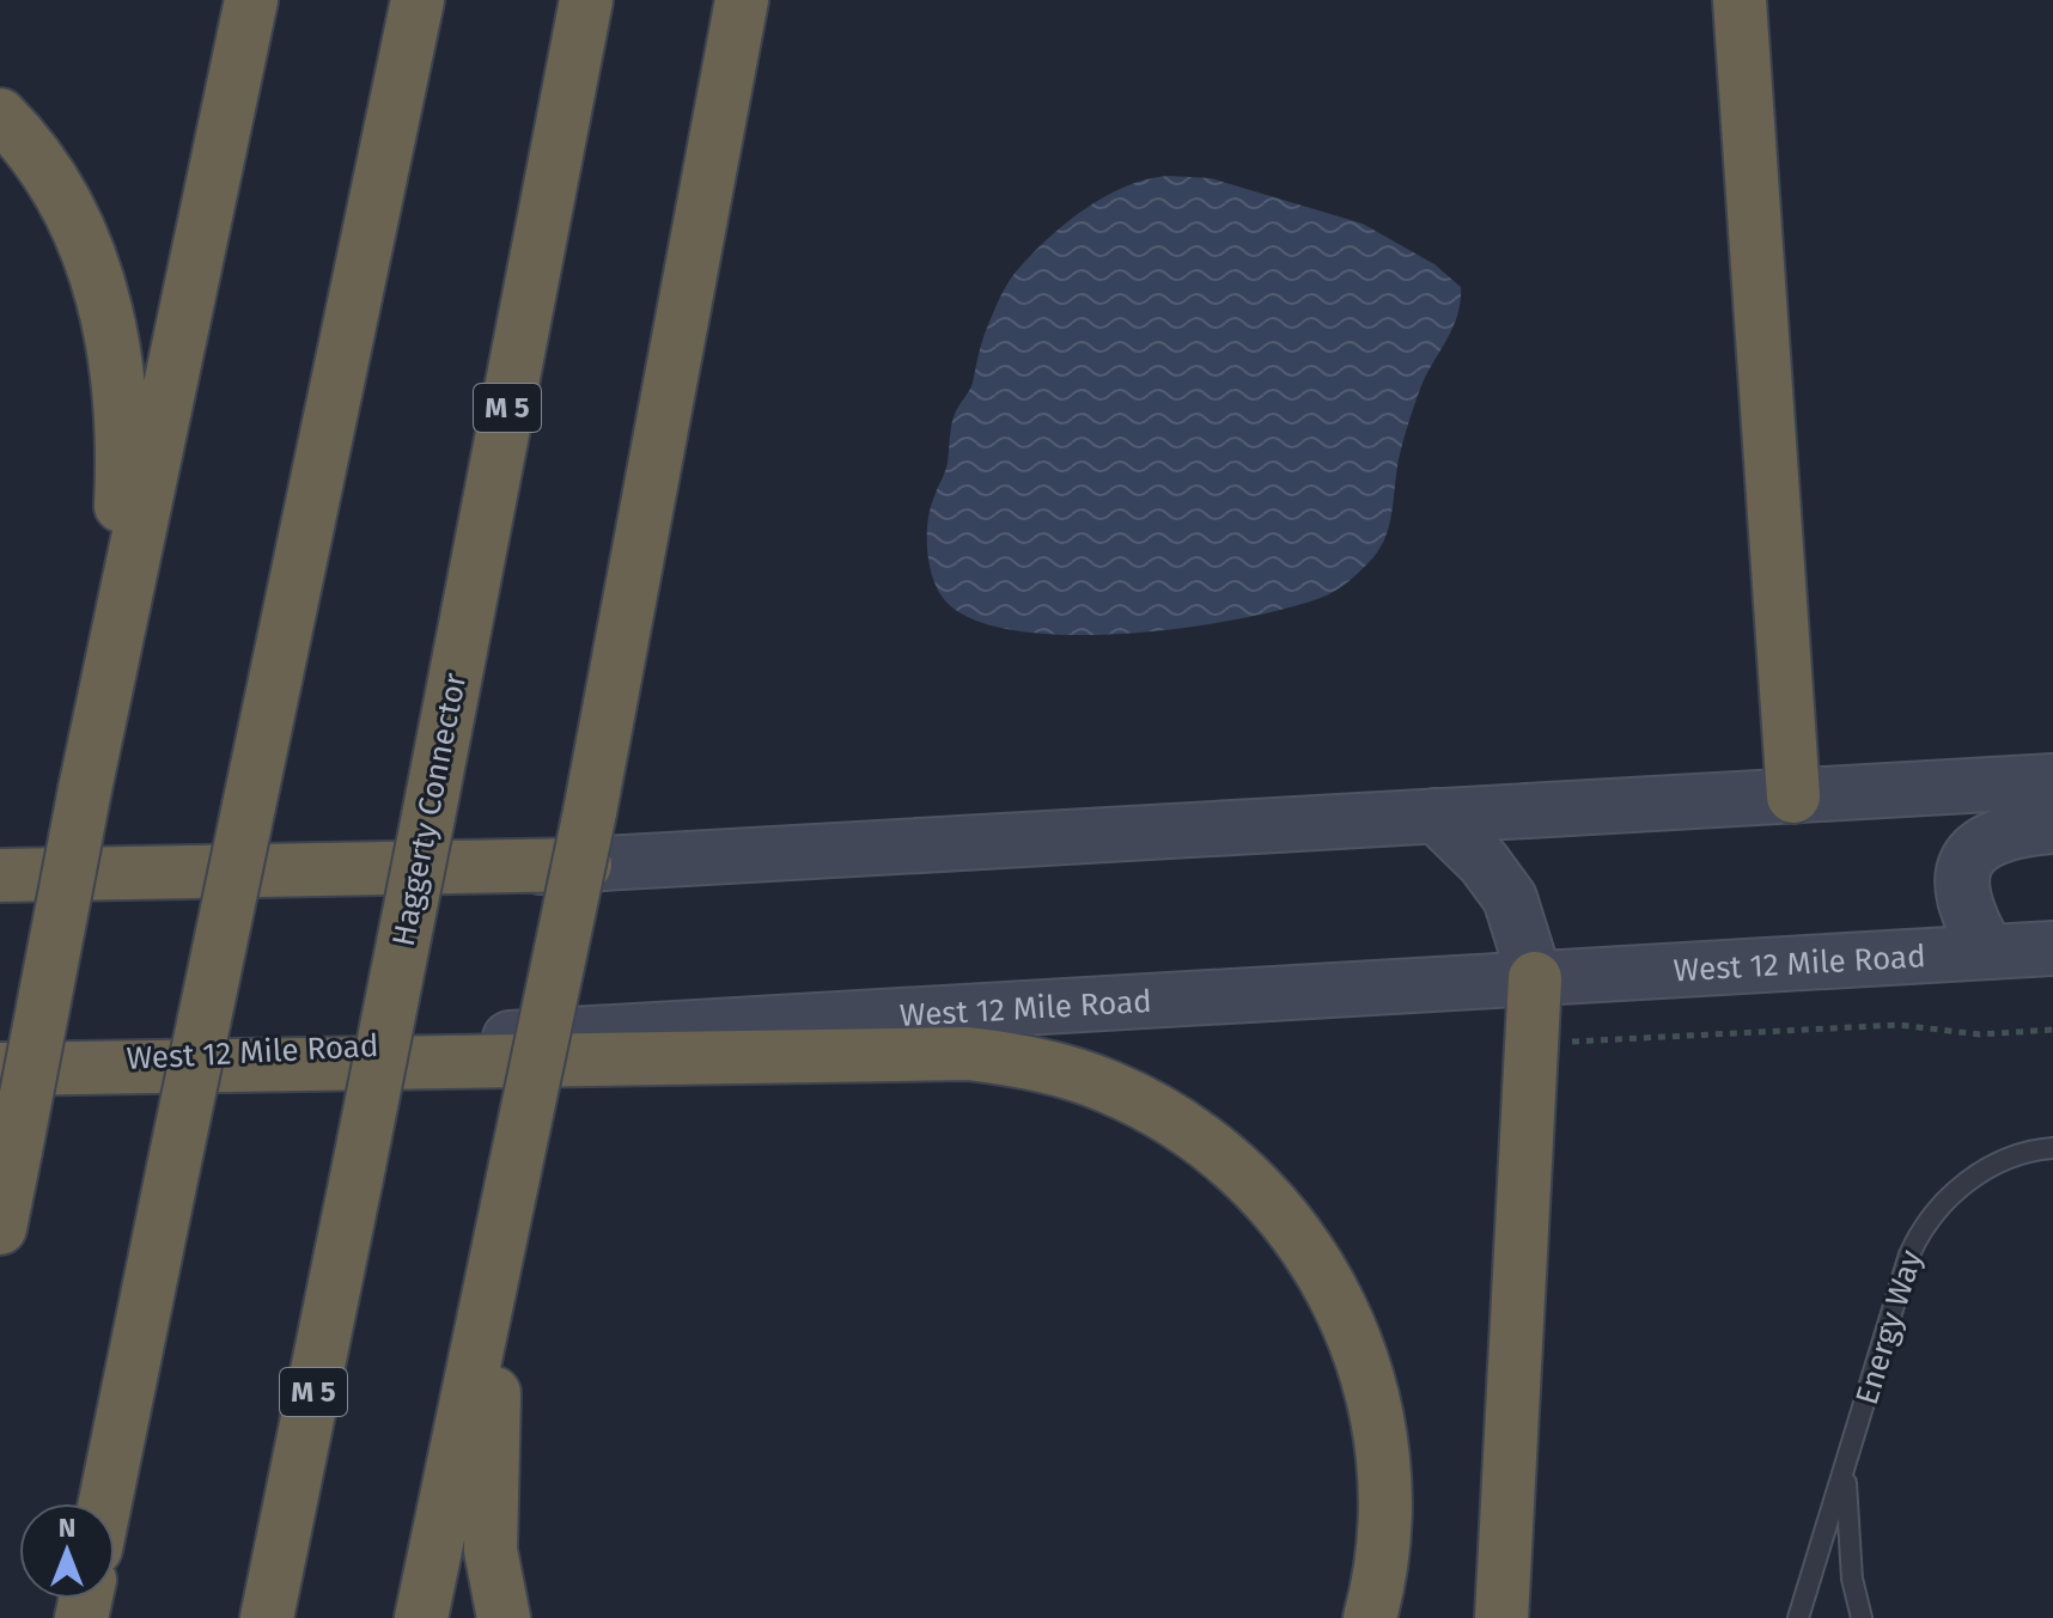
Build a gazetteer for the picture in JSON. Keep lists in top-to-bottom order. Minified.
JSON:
{"streets":{"highway":["M 5","Haggerty Connector"],"main road":["West 12 Mile Road"],"lane":["Energy Way"]},"north":"top"}
